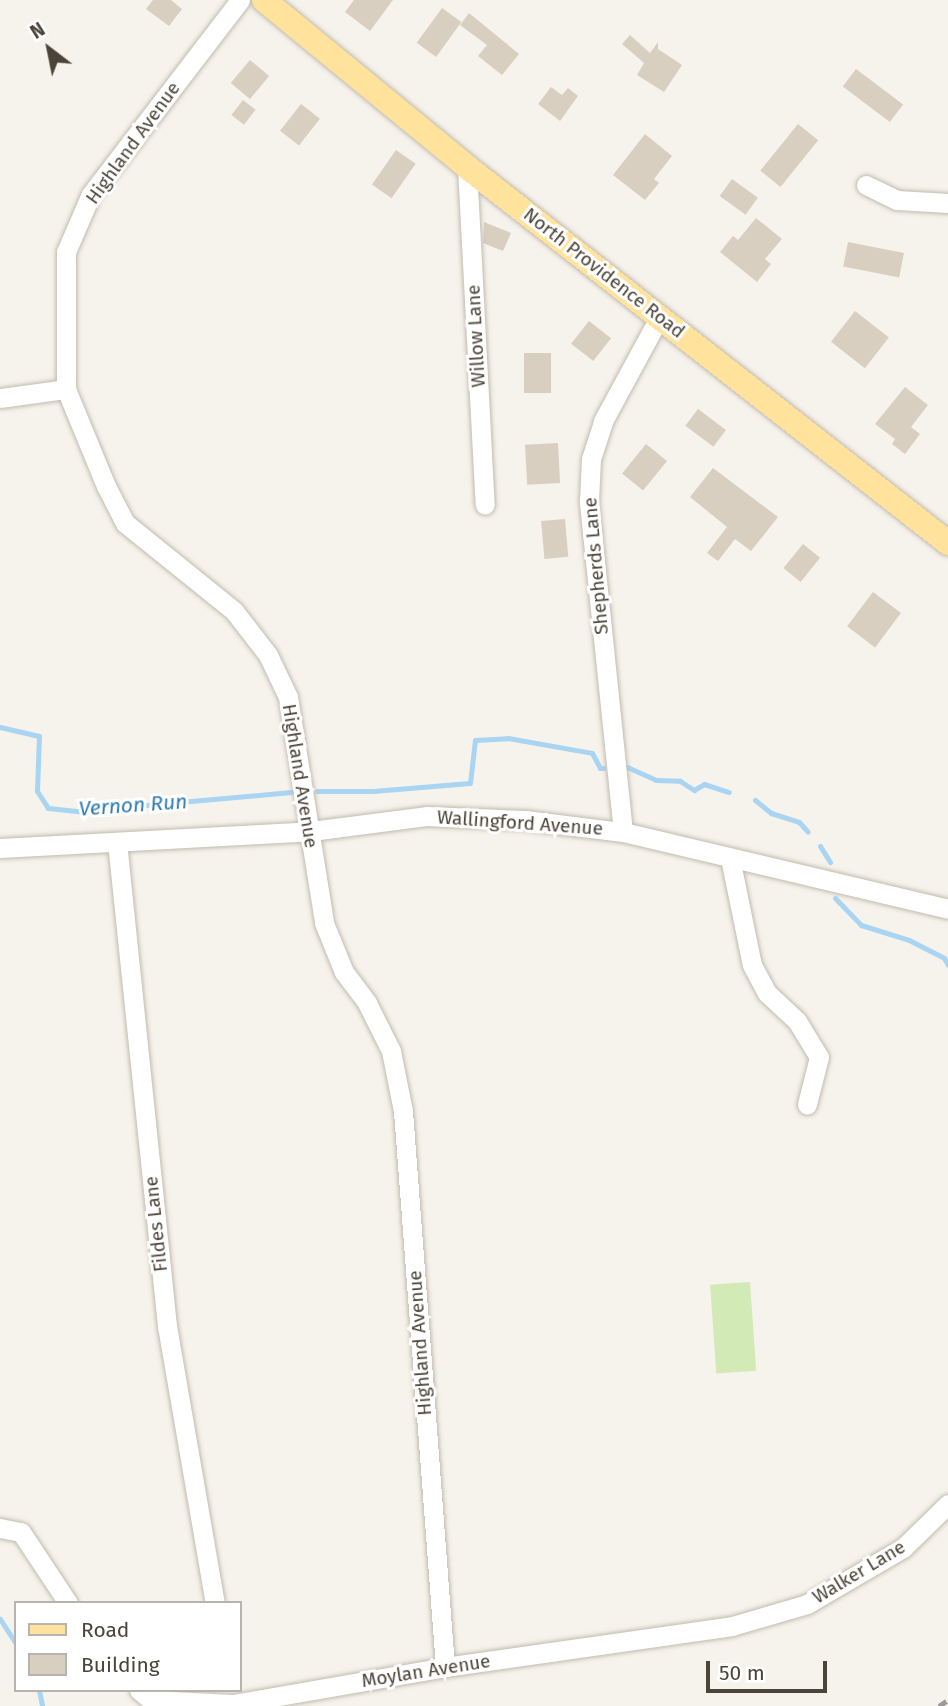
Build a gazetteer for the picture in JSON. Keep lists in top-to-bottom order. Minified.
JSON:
{"streets":{"main road":["North Providence Road"],"street":["Highland Avenue","Willow Lane","Shepherds Lane","Wallingford Avenue","Fildes Lane","Walker Lane","Moylan Avenue"]},"crossings":[["Highland Avenue","Wallingford Avenue"],["Highland Avenue","Moylan Avenue"],["North Providence Road","Willow Lane"],["North Providence Road","Shepherds Lane"],["Shepherds Lane","Wallingford Avenue"],["Wallingford Avenue","Fildes Lane"],["Walker Lane","Moylan Avenue"]],"water":["Vernon Run"],"legend":["Road","Building"],"scale_bar":"50 m","north":"top left"}
